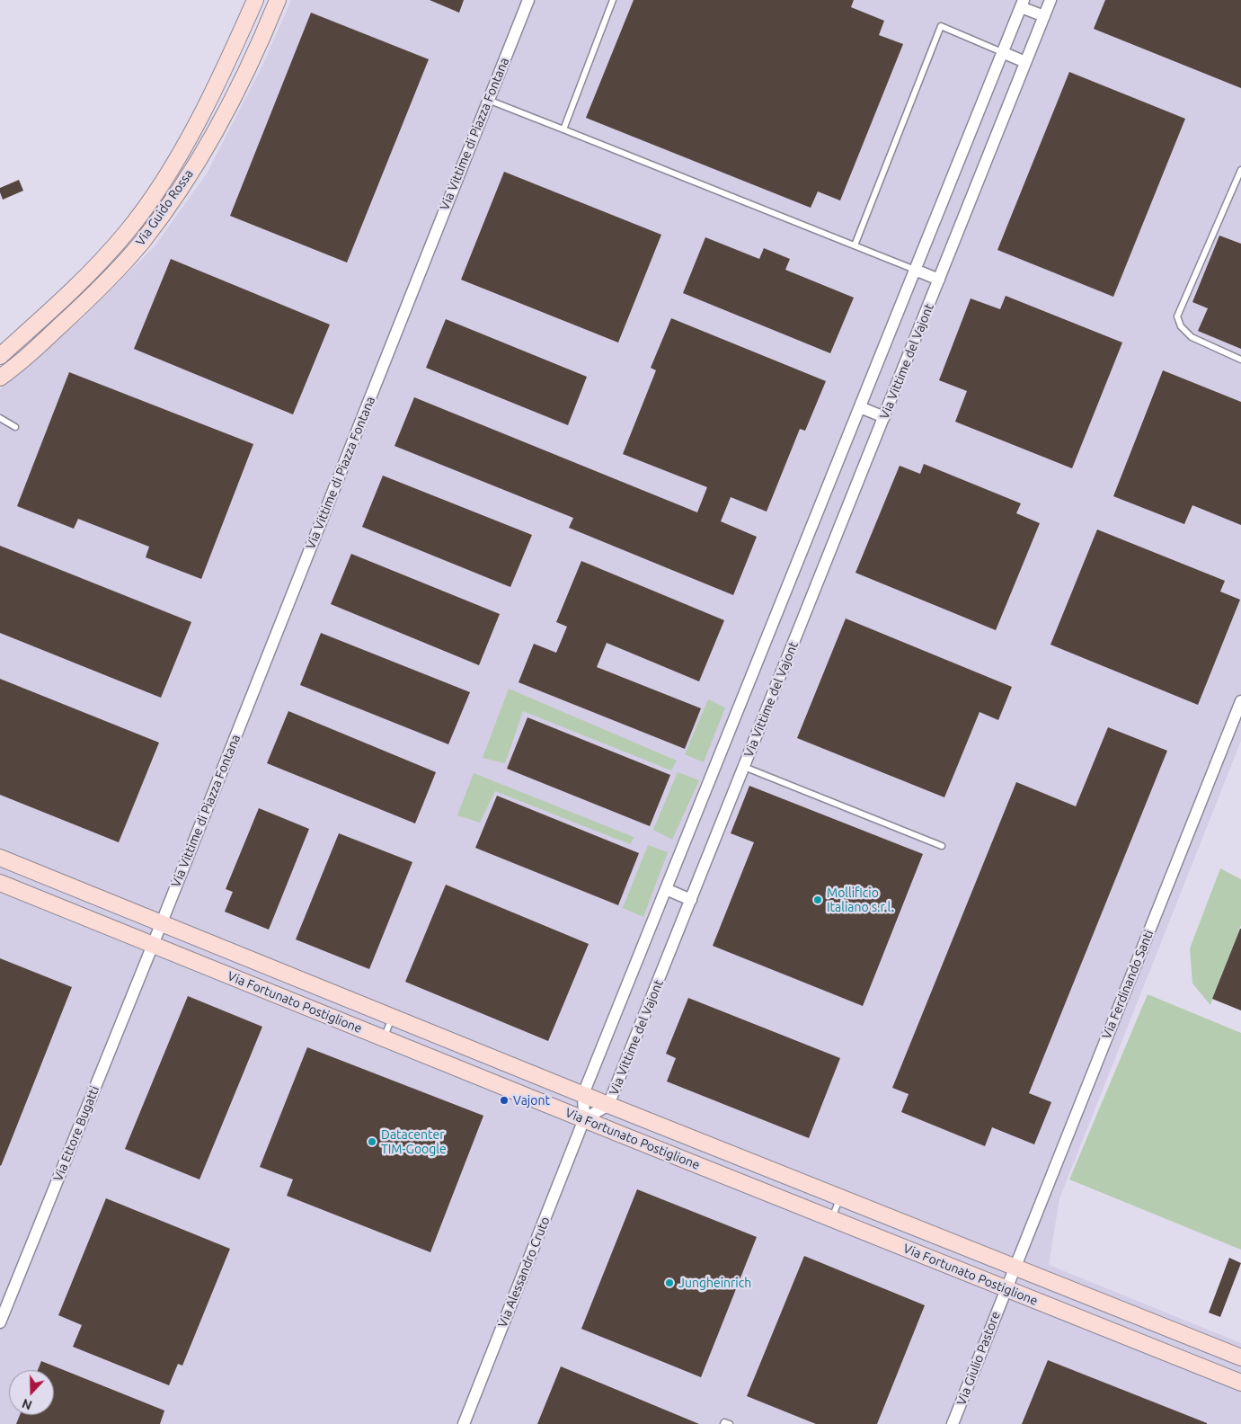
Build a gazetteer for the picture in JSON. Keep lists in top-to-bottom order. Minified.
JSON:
{"streets":{"street":["Via Vittime di Piazza Fontana","Via Guido Rossa","Via Vittime del Vajont","Via Ferdinando Santi","Via Fortunato Postiglione","Via Ettore Bugatti","Via Alessandro Cruto","Via Giulio Pastore"]},"crossings":[["Via Vittime di Piazza Fontana","Via Fortunato Postiglione"],["Via Vittime di Piazza Fontana","Via Ettore Bugatti"],["Via Vittime del Vajont","Via Fortunato Postiglione"],["Via Vittime del Vajont","Via Alessandro Cruto"],["Via Ferdinando Santi","Via Fortunato Postiglione"],["Via Ferdinando Santi","Via Giulio Pastore"],["Via Fortunato Postiglione","Via Ettore Bugatti"],["Via Fortunato Postiglione","Via Alessandro Cruto"],["Via Fortunato Postiglione","Via Giulio Pastore"]],"places":["Mollificio Italiano s.r.l.","Vajont","Datacenter TIM-Google","Jungheinrich"],"north":"bottom"}
